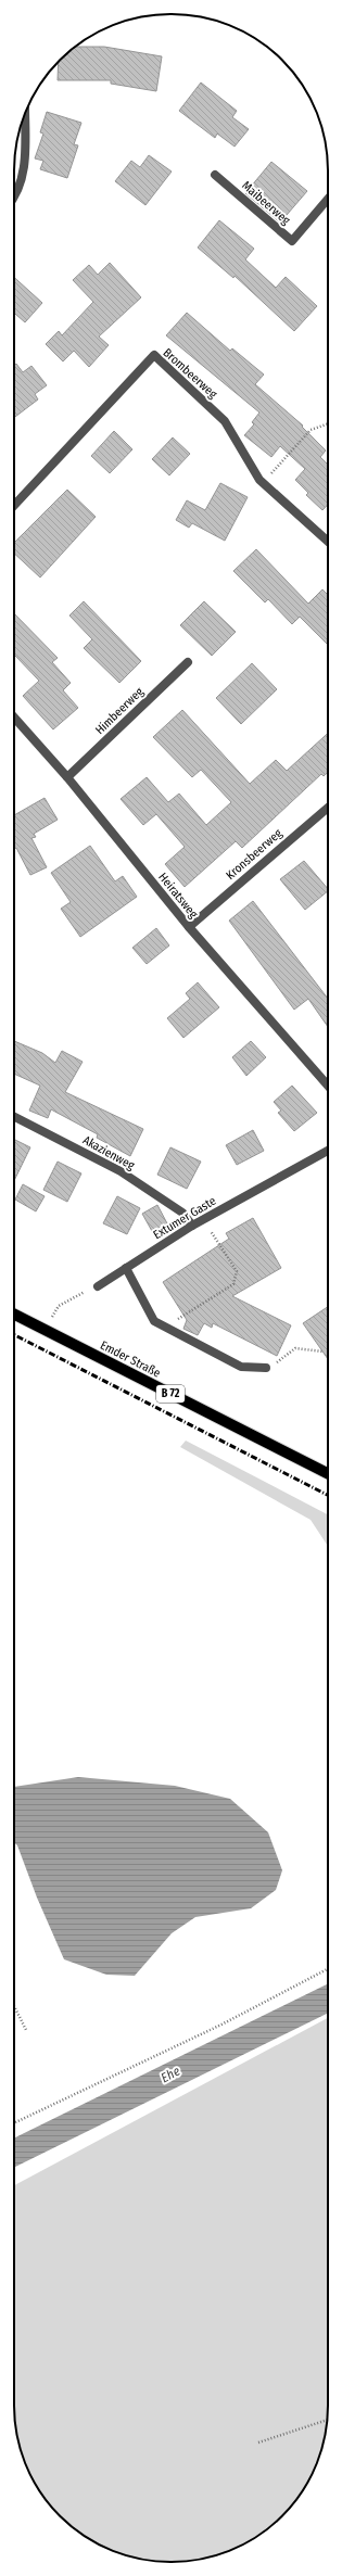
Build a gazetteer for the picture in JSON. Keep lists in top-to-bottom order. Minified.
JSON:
{"streets":{"main road":["Emder Straße","B 72"],"street":["Maibeerweg","Brombeerweg","Himbeerweg","Kronsbeerweg","Heiratsweg","Akazienweg","Extumer Gaste"]},"crossings":[["Himbeerweg","Heiratsweg"],["Kronsbeerweg","Heiratsweg"],["Akazienweg","Extumer Gaste"]],"water":["Ehe"]}
